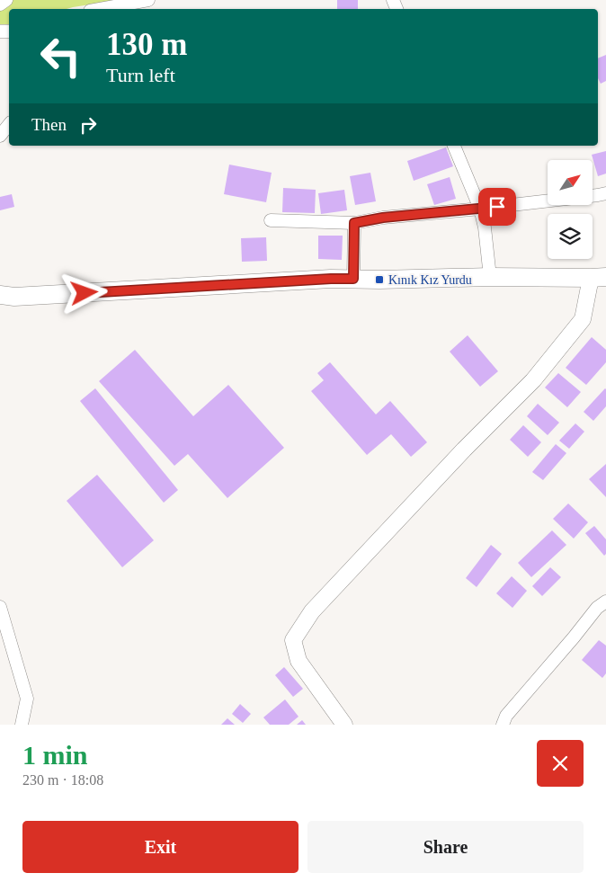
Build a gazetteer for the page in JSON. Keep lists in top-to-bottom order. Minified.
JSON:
{"places":{"transit":["Kınık Kız Yurdu"]},"north":"top right","page":{"turn":["130 m","Turn left"],"then":"Then","heading":["1 min","230 m · 18:08"],"buttons":["Exit","Share"]}}
